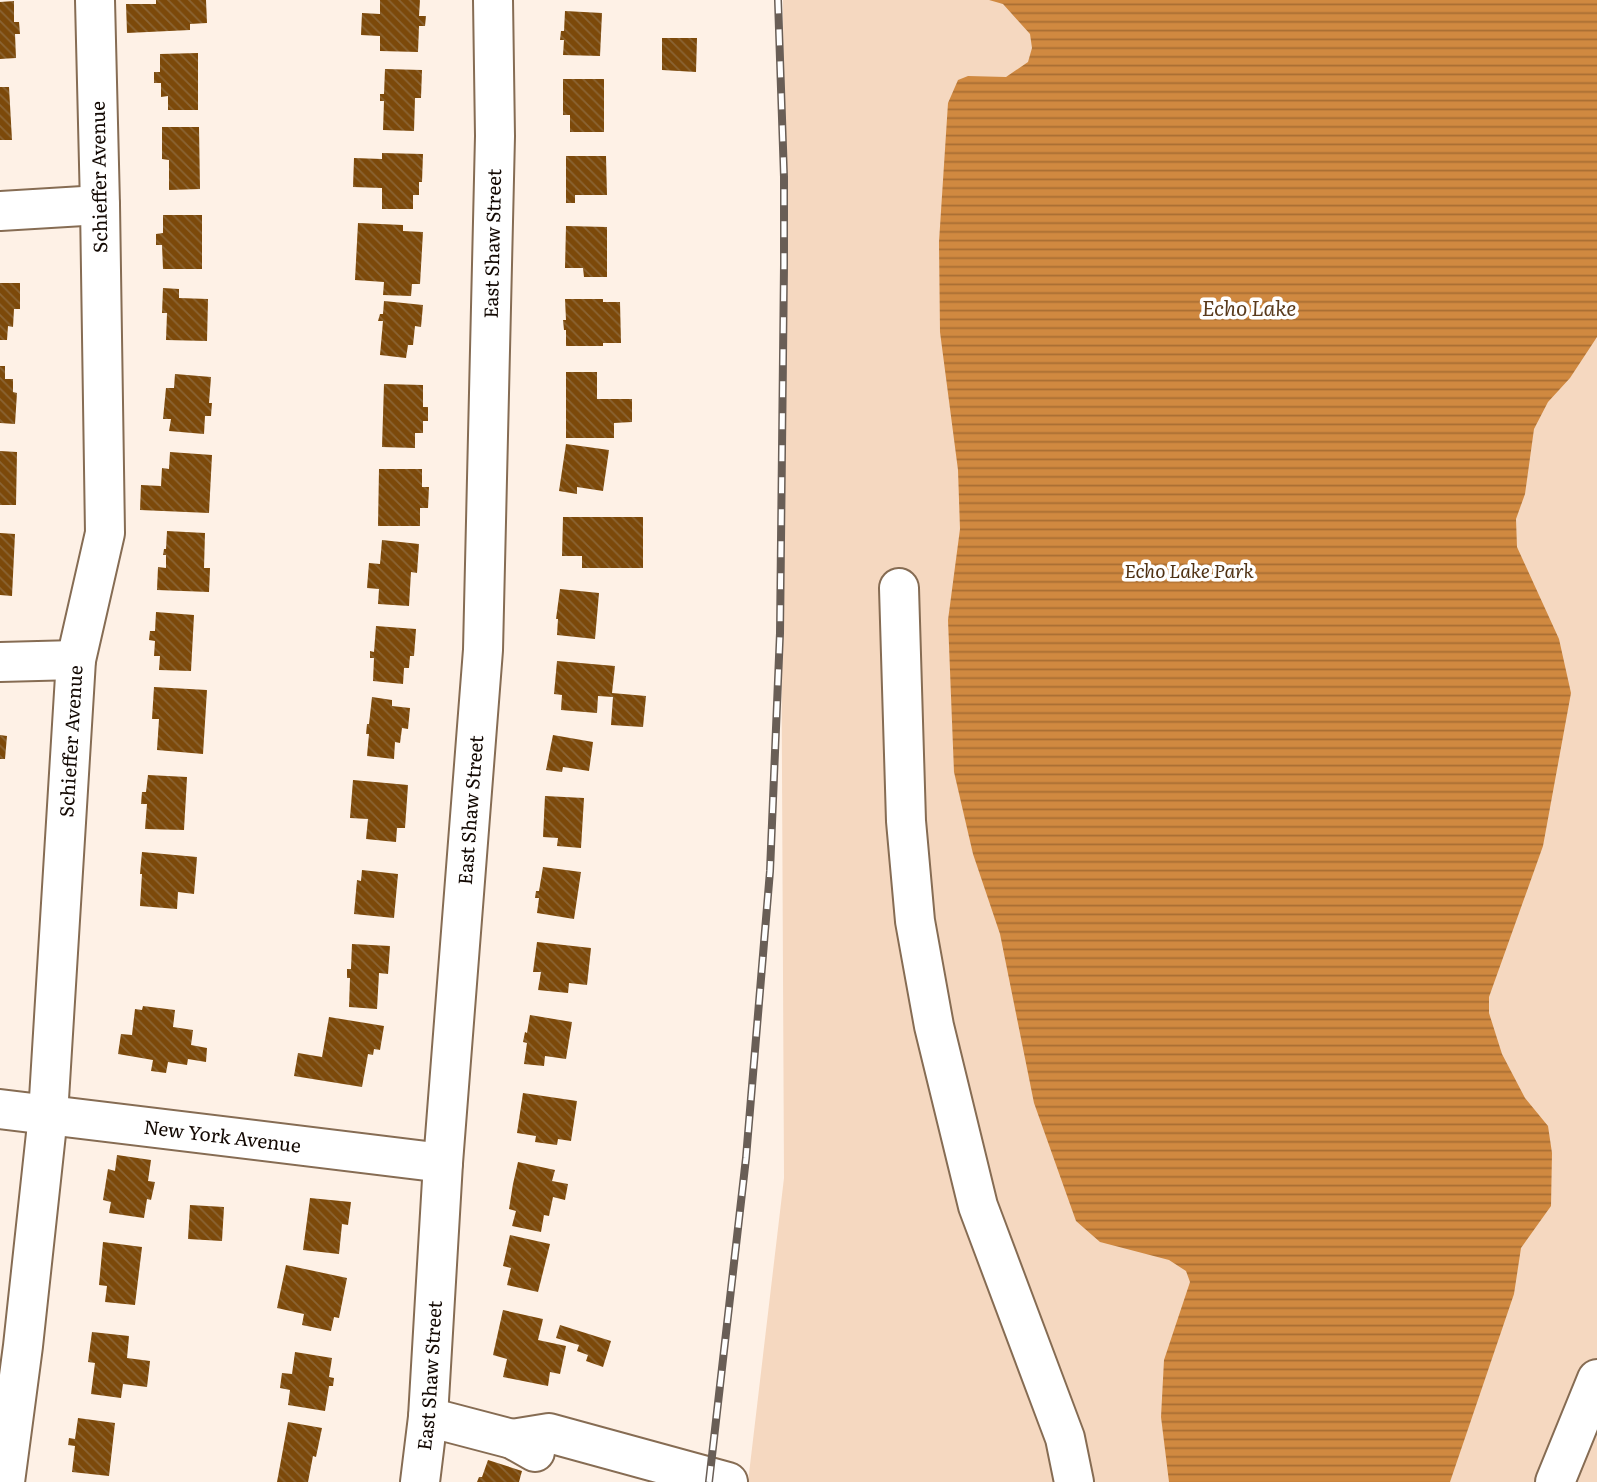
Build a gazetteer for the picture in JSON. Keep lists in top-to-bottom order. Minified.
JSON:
{"streets":{"street":["Schieffer Avenue","East Shaw Street","New York Avenue"]},"crossings":[["Schieffer Avenue","New York Avenue"],["East Shaw Street","New York Avenue"]],"water":["Echo Lake"],"parks":["Echo Lake Park"]}
